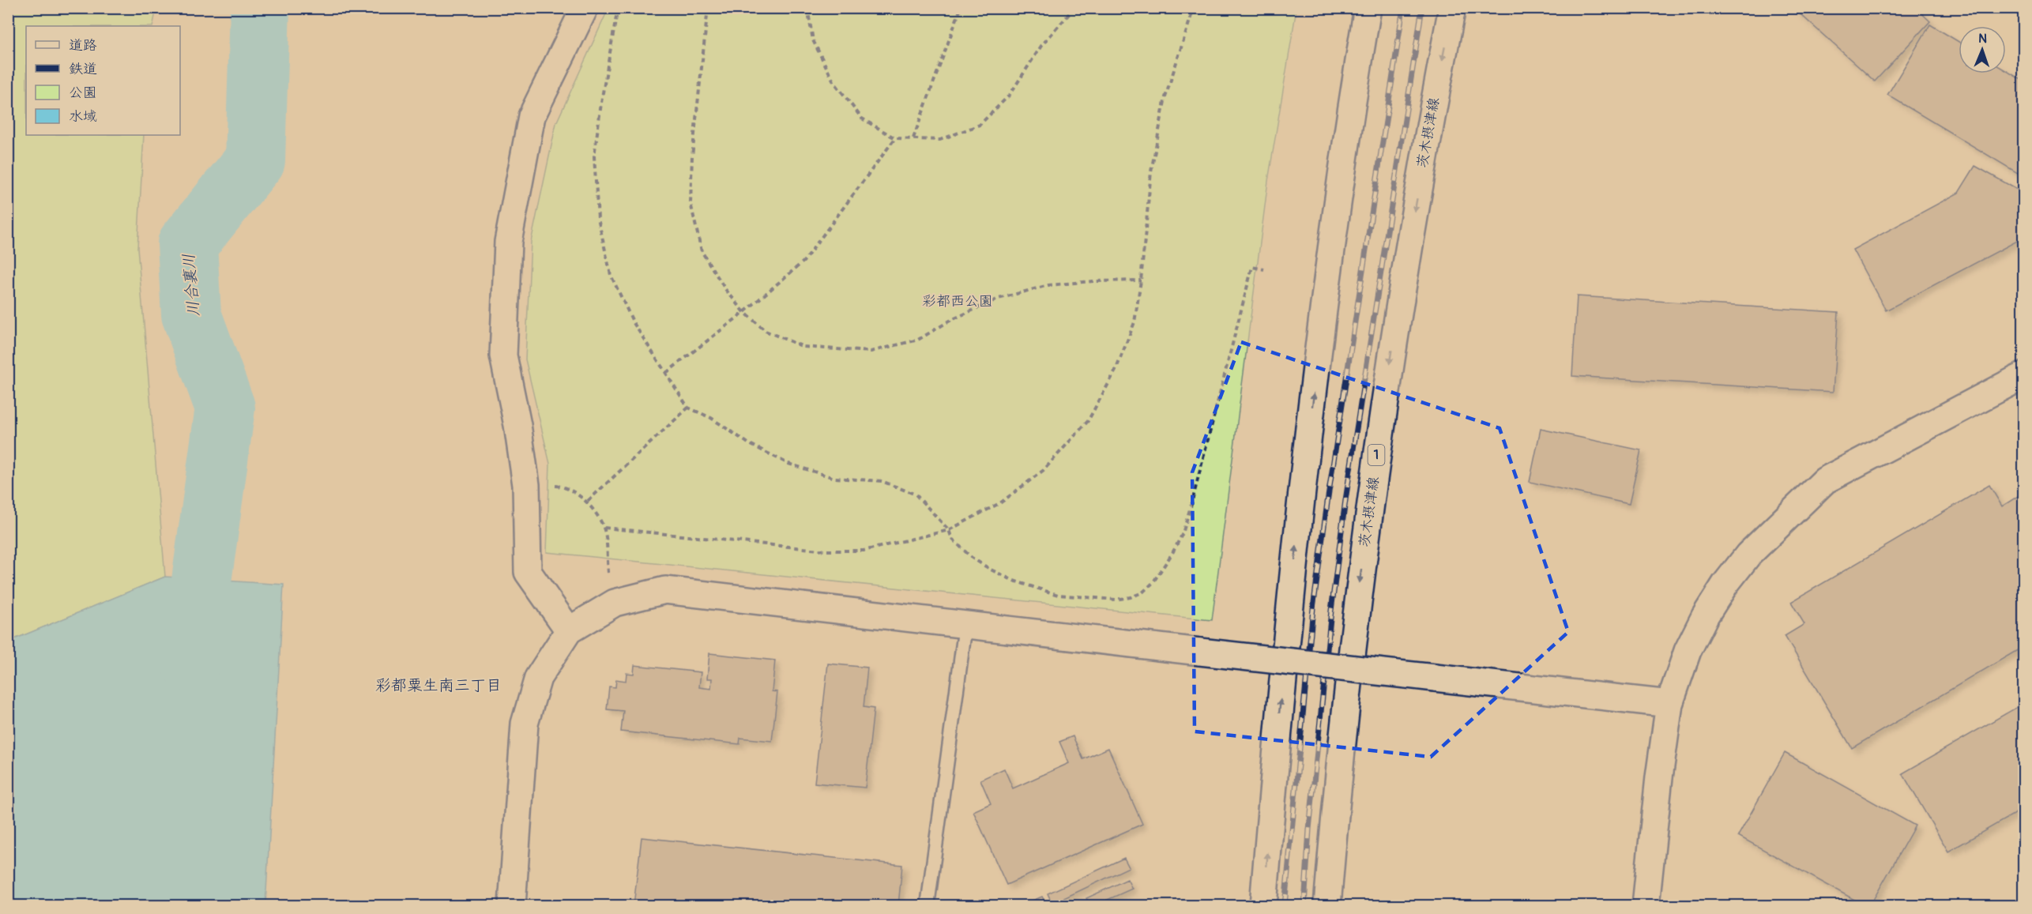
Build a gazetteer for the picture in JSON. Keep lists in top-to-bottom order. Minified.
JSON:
{"streets":{"street":["茨木摂津線","1"]},"districts":["彩都粟生南三丁目"],"water":["川合裏川"],"parks":["彩都西公園"],"legend":["道路","鉄道","公園","水域"],"north":"top"}
